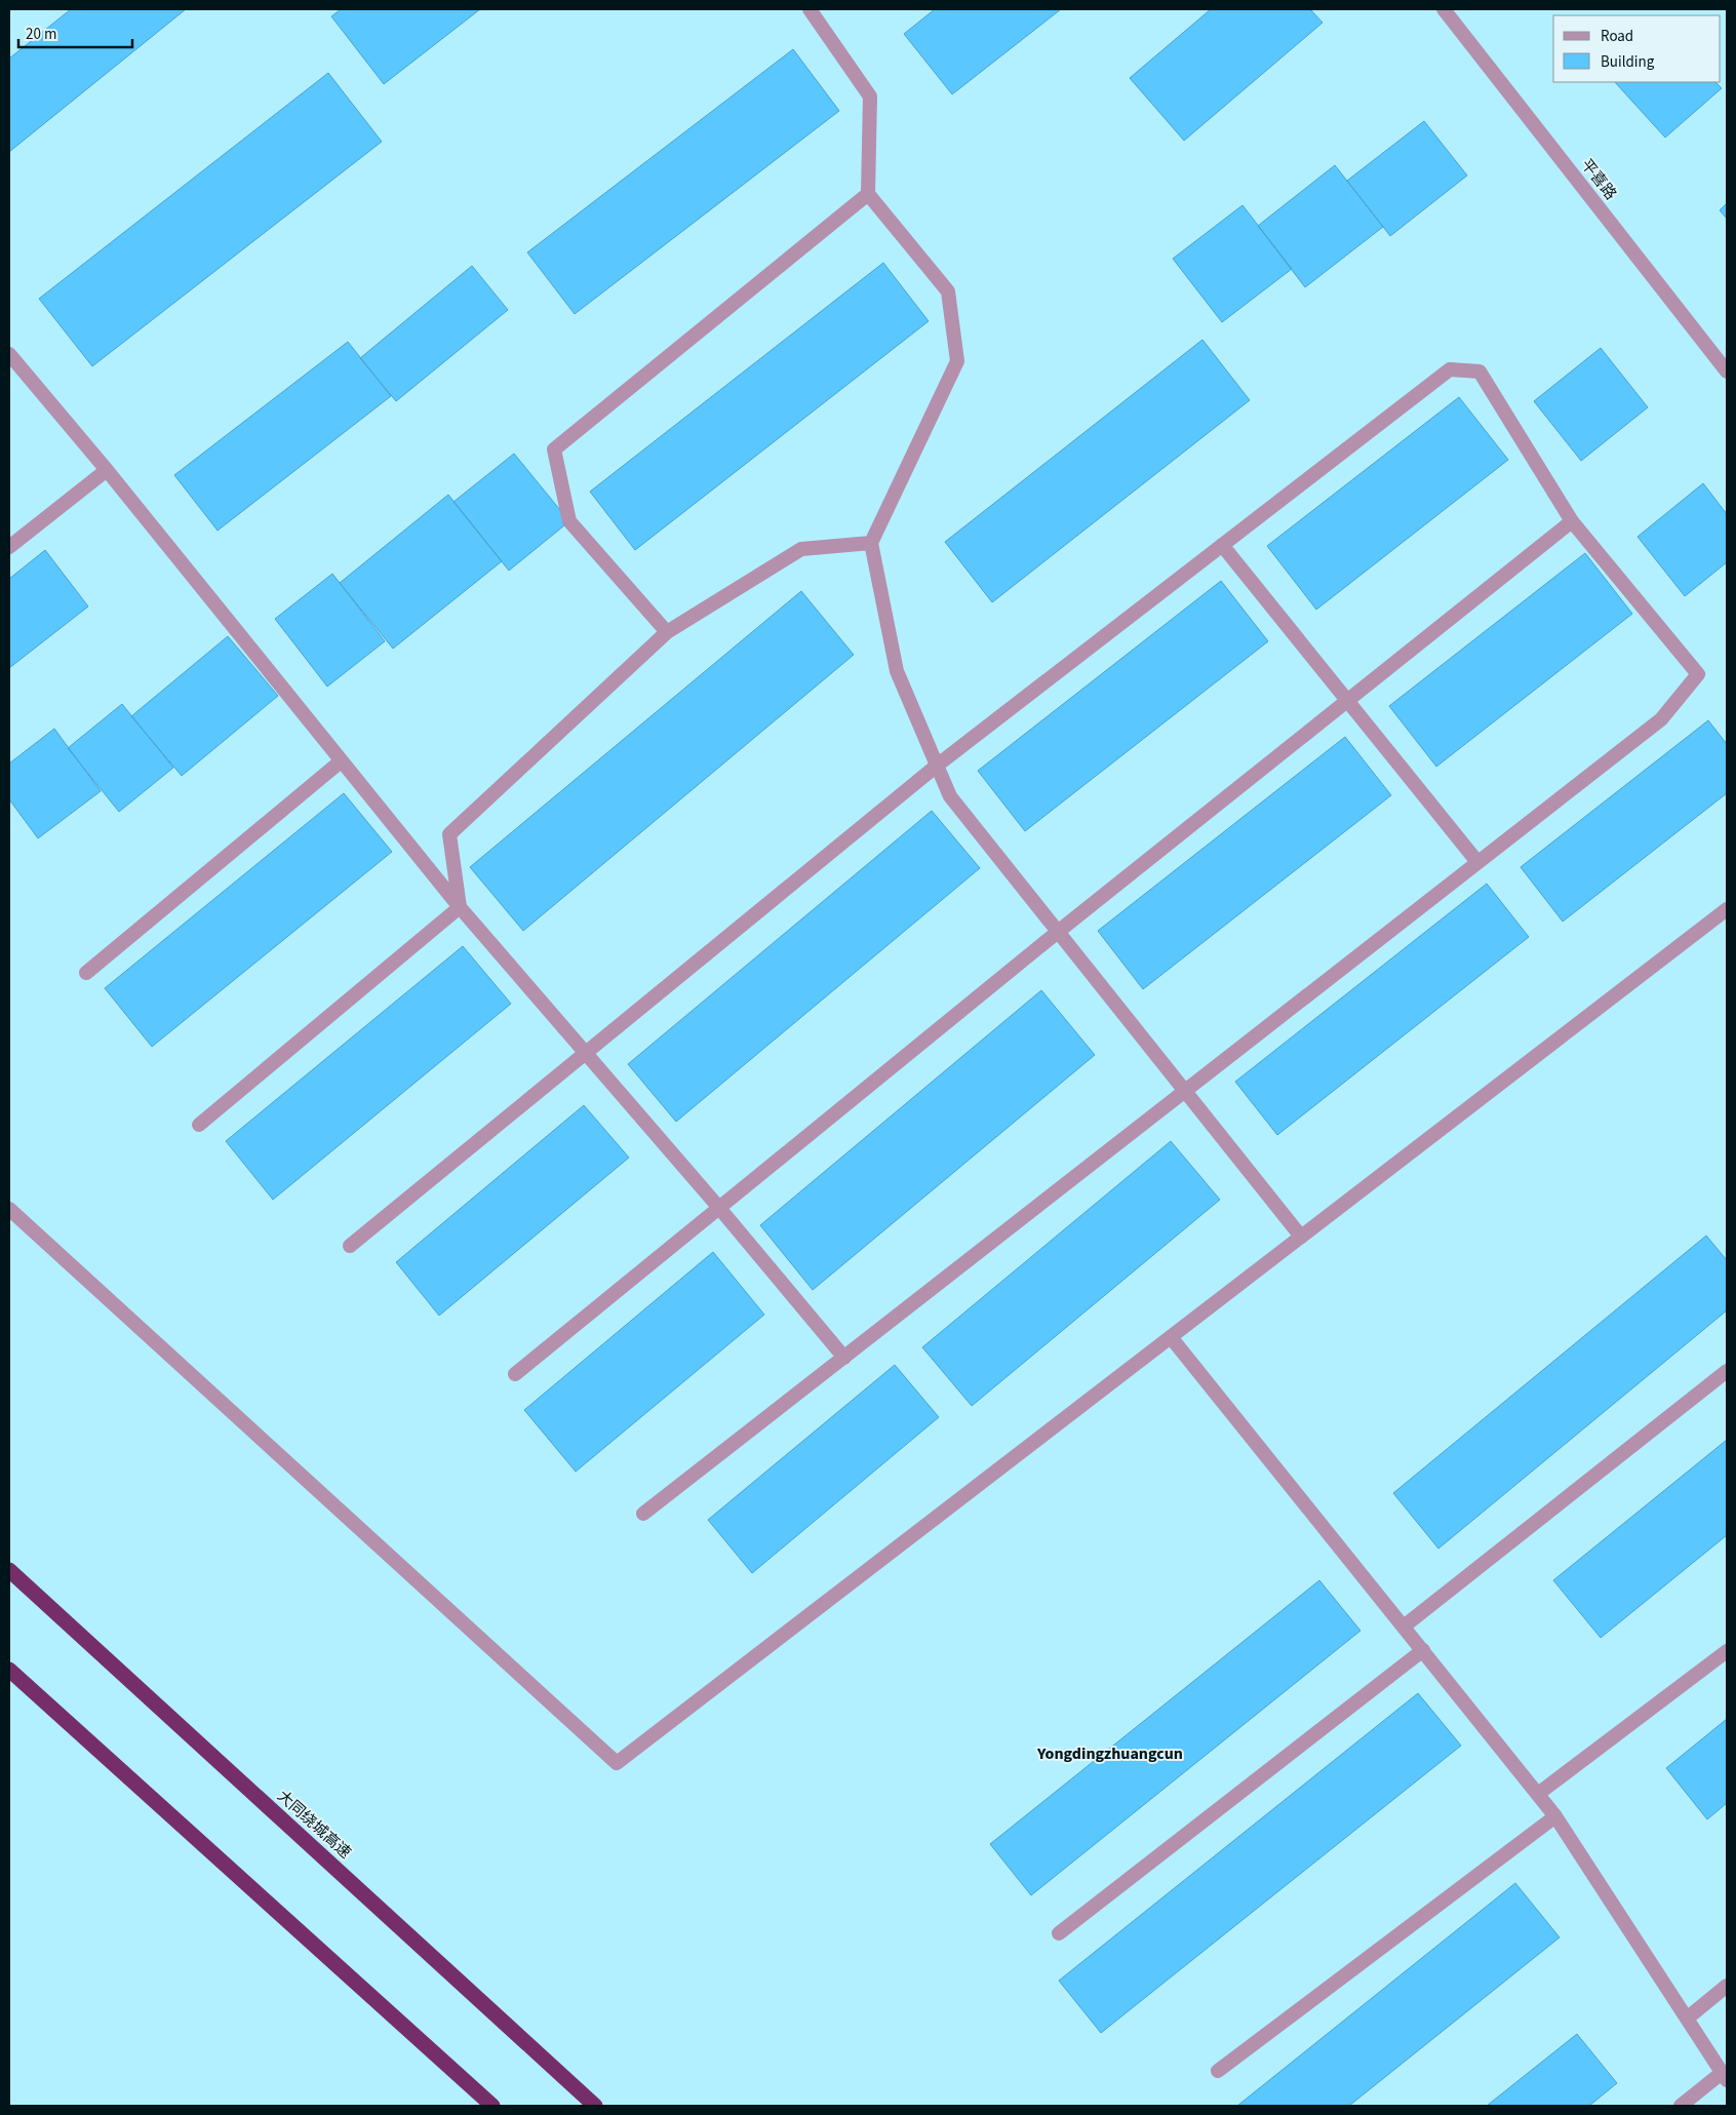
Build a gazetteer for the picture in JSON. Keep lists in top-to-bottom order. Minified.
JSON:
{"streets":{"highway":["大同绕城高速"],"street":["平喜路"]},"districts":["Yongdingzhuangcun"],"legend":["Road","Building"],"scale_bar":"20 m"}
